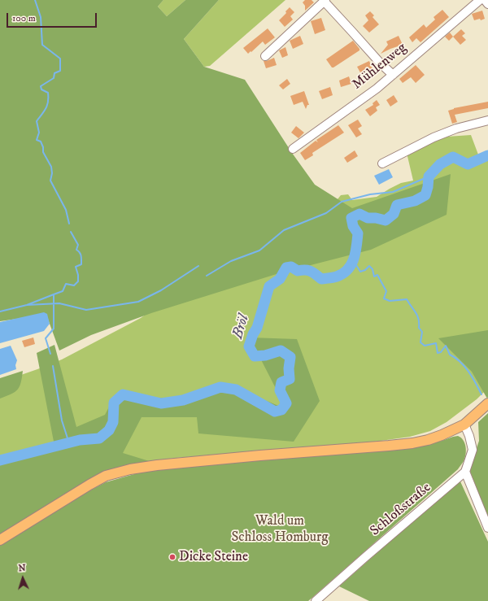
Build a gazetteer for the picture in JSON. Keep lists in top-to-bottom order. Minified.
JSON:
{"streets":{"street":["Mühlenweg","Schloßstraße"]},"water":["Bröl"],"parks":["Wald um Schloss Homburg"],"places":["Dicke Steine"],"scale_bar":"100 m","north":"top"}
